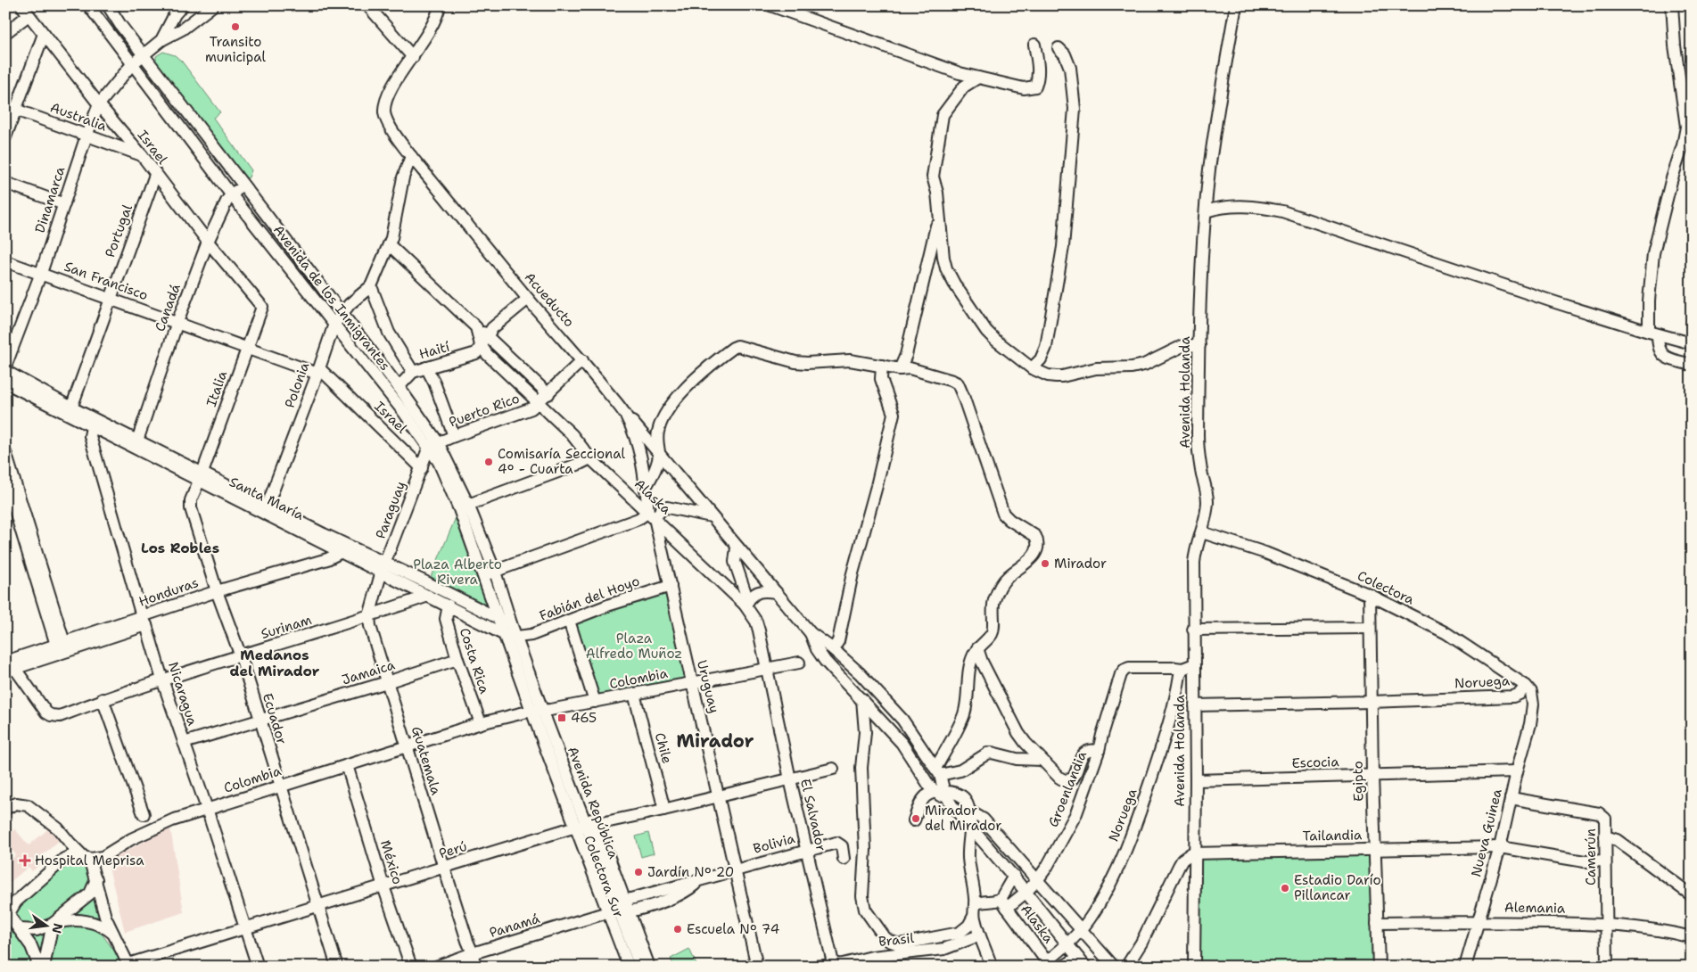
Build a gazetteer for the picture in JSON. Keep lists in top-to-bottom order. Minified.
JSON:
{"streets":{"street":["Australia","Israel","Dinamarca","Portugal","San Francisco","Avenida de los Inmigrantes","Acueducto","Canadá","Haití","Polonia","Italia","Avenida Holanda","Puerto Rico","Alaska","Santa María","Paraguay","Colectora","Honduras","Fabián del Hoyo","Surinam","Costa Rica","Jamaica","Colombia","Noruega","Uruguay","Nicaragua","Ecuador","Chile","Guatemala","Escocia","Egipto","Groenlandia","Avenida República","El Salvador","Nueva Guinea","Tailandia","Bolivia","Perú","Camerún","México","Colectora Sur","Alemania","Panamá","Brasil"]},"crossings":[["Australia","Israel"],["Australia","Dinamarca"],["Israel","Dinamarca"],["Israel","Portugal"],["Israel","San Francisco"],["Israel","Canadá"],["Israel","Polonia"],["Israel","Italia"],["Israel","Paraguay"],["Dinamarca","San Francisco"],["Dinamarca","Avenida de los Inmigrantes"],["Portugal","San Francisco"],["Portugal","Santa María"],["San Francisco","Canadá"],["San Francisco","Polonia"],["San Francisco","Italia"],["Avenida de los Inmigrantes","Canadá"],["Avenida de los Inmigrantes","Haití"],["Avenida de los Inmigrantes","Polonia"],["Avenida de los Inmigrantes","Puerto Rico"],["Avenida de los Inmigrantes","Santa María"],["Avenida de los Inmigrantes","Paraguay"],["Acueducto","Haití"],["Acueducto","Puerto Rico"],["Acueducto","Alaska"],["Acueducto","Uruguay"],["Canadá","Santa María"],["Haití","Alaska"],["Polonia","Santa María"],["Italia","Santa María"],["Italia","Ecuador"],["Avenida Holanda","Colectora"],["Avenida Holanda","Noruega"],["Avenida Holanda","Escocia"],["Avenida Holanda","Tailandia"],["Puerto Rico","Alaska"],["Puerto Rico","Paraguay"],["Alaska","Noruega"],["Alaska","Uruguay"],["Alaska","Groenlandia"],["Alaska","El Salvador"],["Santa María","Paraguay"],["Santa María","Honduras"],["Santa María","Fabián del Hoyo"],["Santa María","Surinam"],["Santa María","Costa Rica"],["Santa María","Nicaragua"],["Santa María","Ecuador"],["Santa María","Guatemala"],["Santa María","Colectora Sur"],["Paraguay","Guatemala"],["Colectora","Noruega"],["Colectora","Egipto"],["Colectora","Nueva Guinea"],["Honduras","Surinam"],["Honduras","Nicaragua"],["Honduras","Ecuador"],["Fabián del Hoyo","Uruguay"],["Surinam","Nicaragua"],["Surinam","Ecuador"],["Surinam","Guatemala"],["Costa Rica","Jamaica"],["Costa Rica","Colombia"],["Jamaica","Nicaragua"],["Jamaica","Ecuador"],["Jamaica","Guatemala"],["Colombia","Uruguay"],["Colombia","Nicaragua"],["Colombia","Ecuador"],["Colombia","Chile"],["Colombia","Guatemala"],["Colombia","El Salvador"],["Colombia","México"],["Colombia","Colectora Sur"],["Noruega","Egipto"],["Noruega","Groenlandia"],["Noruega","Nueva Guinea"],["Uruguay","Bolivia"],["Uruguay","Perú"],["Nicaragua","Perú"],["Ecuador","Perú"],["Chile","Perú"],["Guatemala","Perú"],["Guatemala","Panamá"],["Escocia","Egipto"],["Escocia","Nueva Guinea"],["Egipto","Tailandia"],["Egipto","Alemania"],["Avenida República","Perú"],["Avenida República","Colectora Sur"],["El Salvador","Bolivia"],["El Salvador","Perú"],["El Salvador","Brasil"],["Nueva Guinea","Tailandia"],["Nueva Guinea","Camerún"],["Nueva Guinea","Alemania"],["Tailandia","Camerún"],["Perú","México"],["Perú","Colectora Sur"],["Camerún","Alemania"],["Colectora Sur","Panamá"]],"districts":["Los Robles","Medanos del Mirador","Mirador"],"parks":["Plaza Alberto Rivera","Plaza Alfredo Muñoz"],"places":{"other":["Transito municipal","Comisaría Seccional 4º - Cuarta","Mirador","Mirador del Mirador","Jardín Nº 20","Estadio Darío Pillancar","Escuela Nº 74"],"transit":["465"],"health":["Hospital Meprisa"]},"north":"right"}
